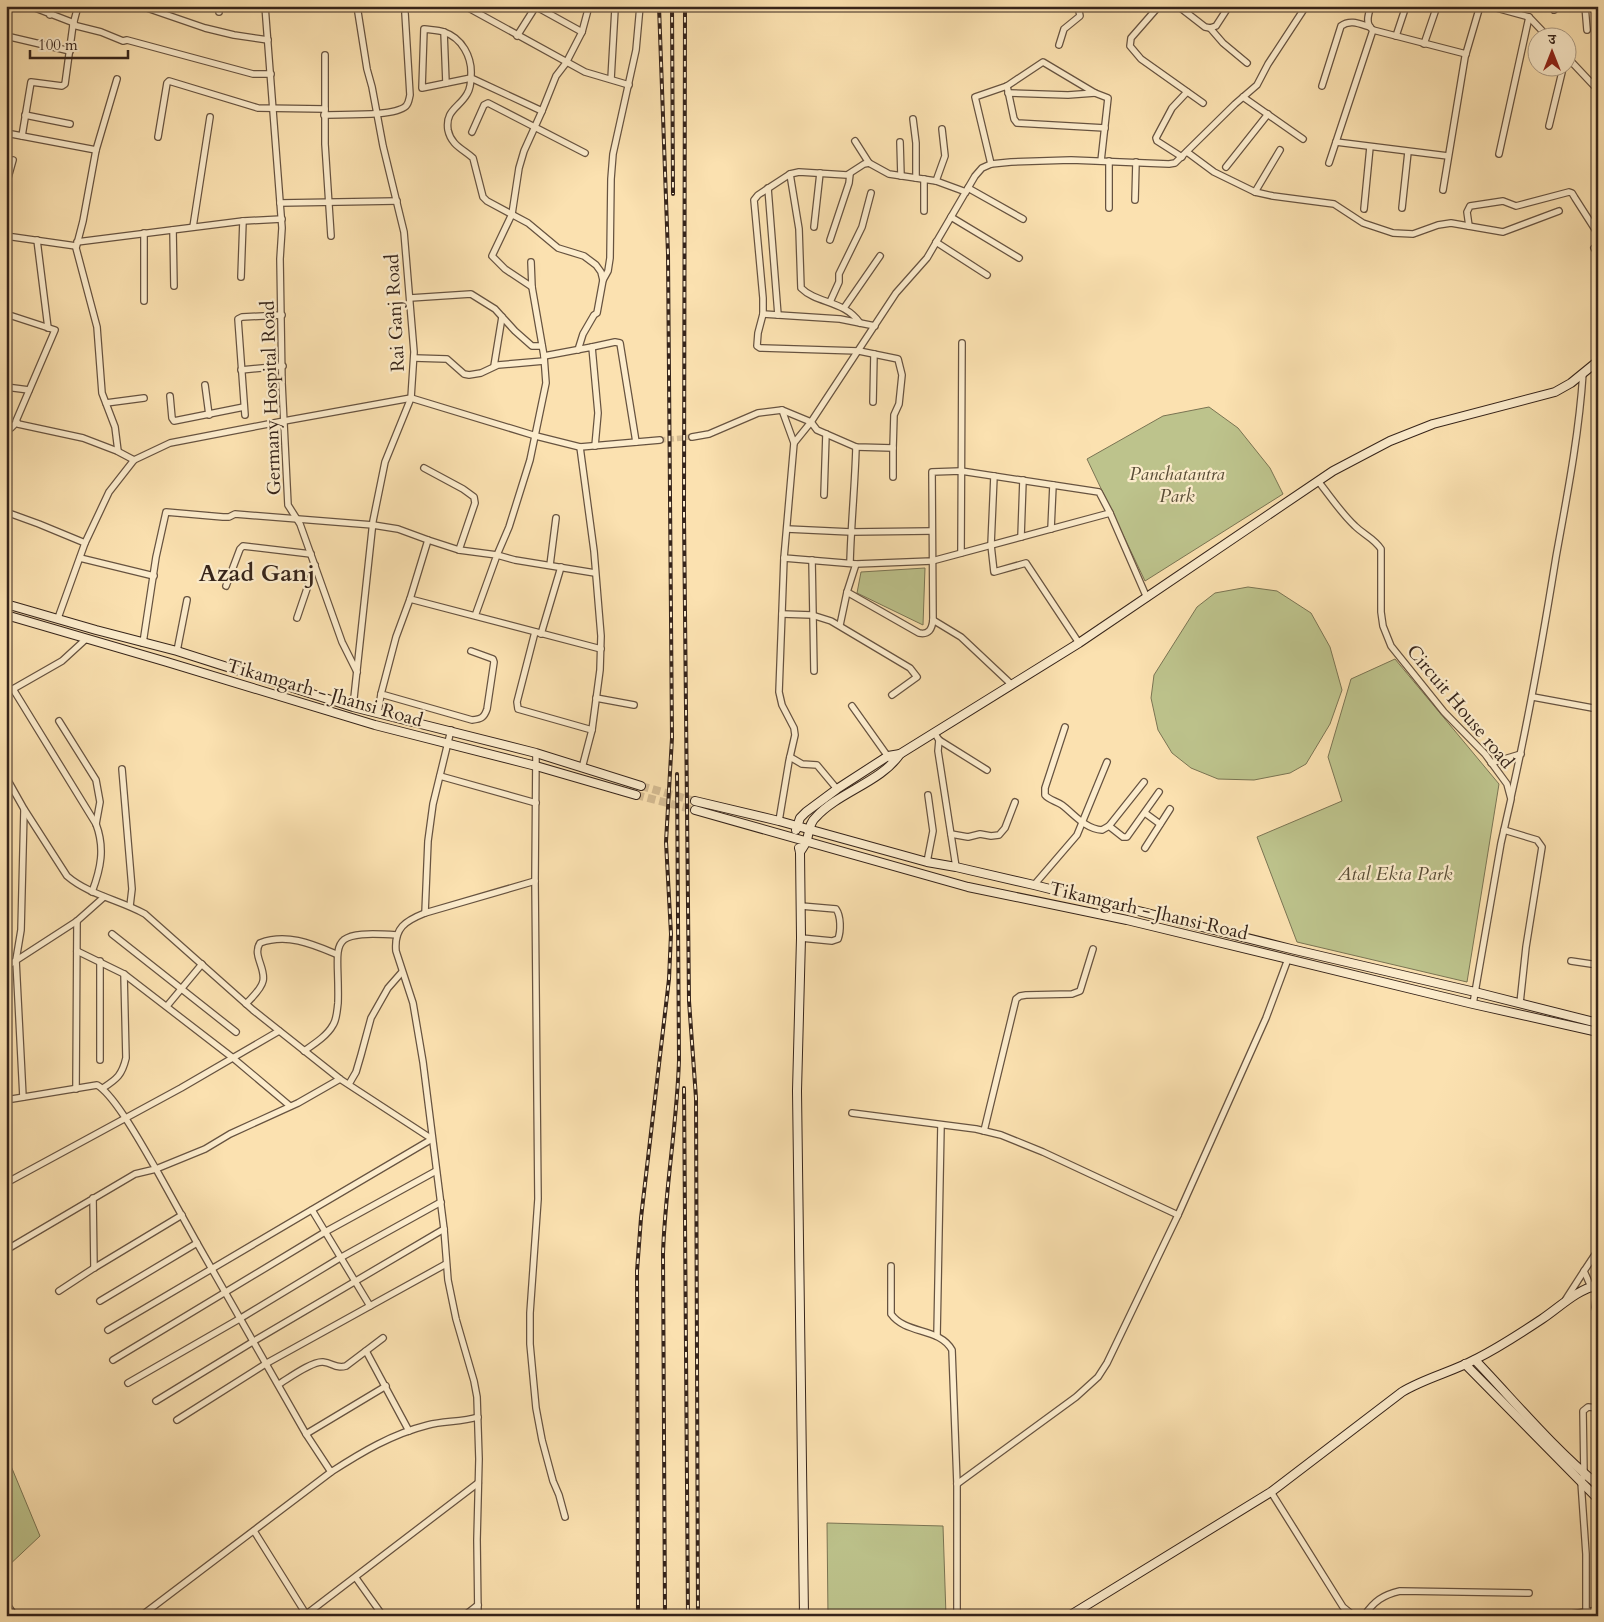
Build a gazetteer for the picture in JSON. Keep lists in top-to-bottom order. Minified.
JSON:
{"streets":{"street":["Rai Ganj Road","Germany Hospital Road","Tikamgarh - Jhansi Road","Circuit House road"]},"crossings":[["Rai Ganj Road","Germany Hospital Road"],["Tikamgarh - Jhansi Road","Circuit House road"]],"districts":["Azad Ganj"],"parks":["Panchatantra Park","Atal Ekta Park"],"scale_bar":"100 m","north":"top"}
